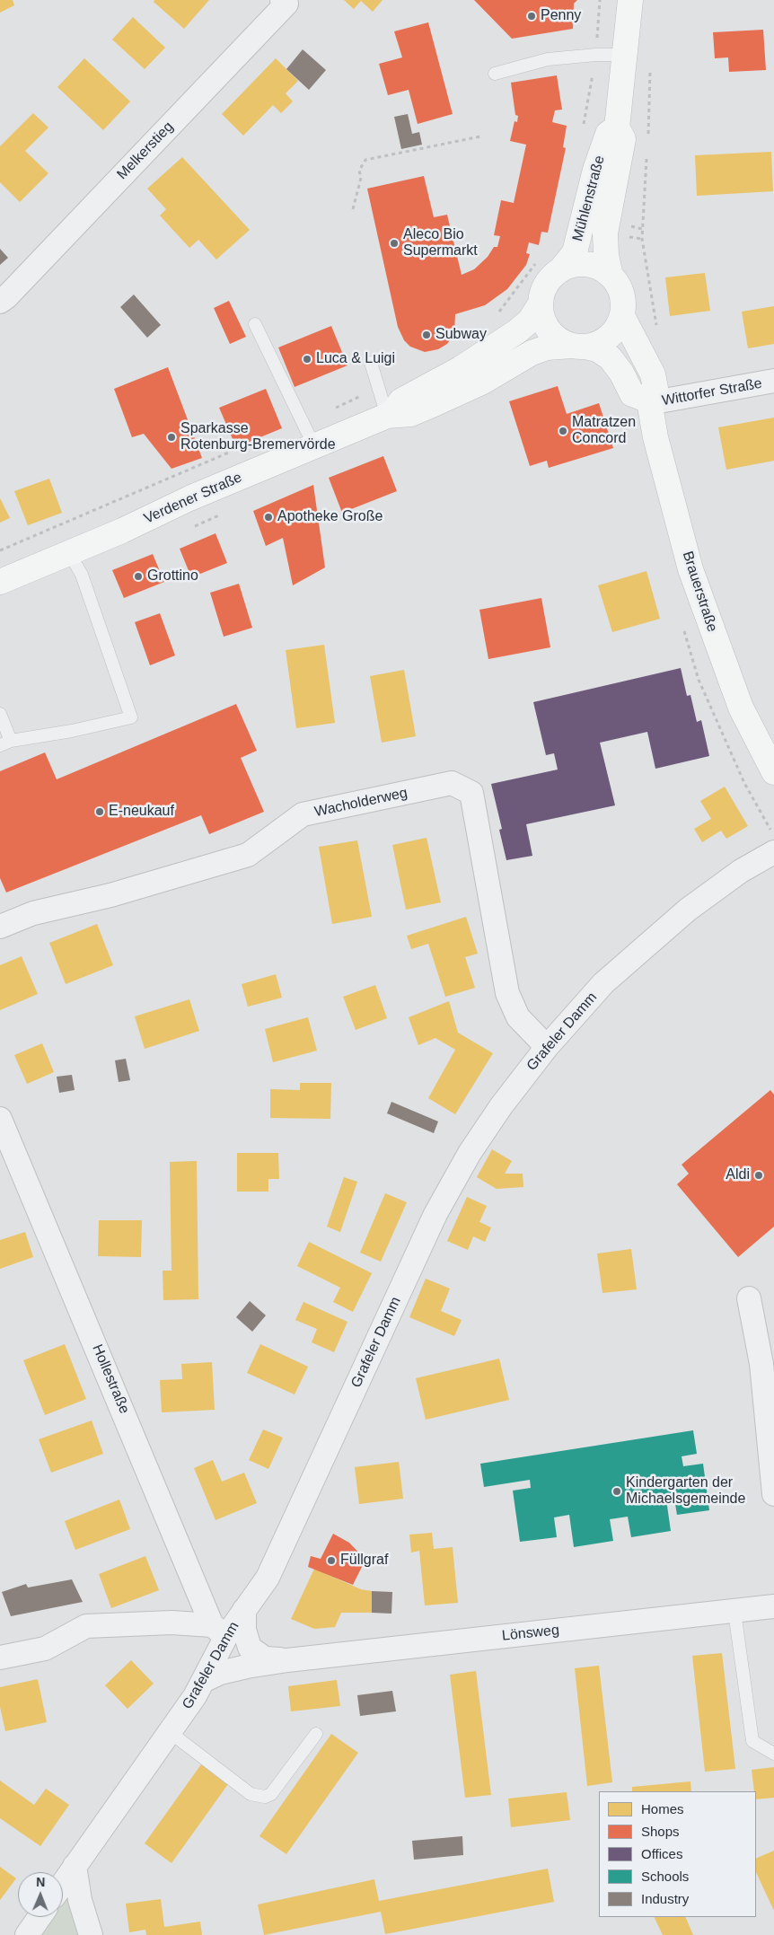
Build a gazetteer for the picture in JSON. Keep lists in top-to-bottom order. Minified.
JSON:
{"streets":{"main road":["Mühlenstraße","Verdener Straße","Brauerstraße"],"street":["Melkerstieg","Wittorfer Straße","Wacholderweg","Grafeler Damm","Hollestraße","Lönsweg"]},"crossings":[["Mühlenstraße","Verdener Straße"],["Mühlenstraße","Brauerstraße"],["Wittorfer Straße","Brauerstraße"],["Verdener Straße","Brauerstraße"],["Wacholderweg","Grafeler Damm"],["Grafeler Damm","Hollestraße"],["Grafeler Damm","Lönsweg"]],"places":["Penny","Aleco Bio Supermarkt","Subway","Luca & Luigi","Matratzen Concord","Sparkasse Rotenburg-Bremervörde","Apotheke Große","Grottino","E-neukauf","Aldi","Kindergarten der Michaelsgemeinde","Füllgraf"],"legend":["Homes","Shops","Offices","Schools","Industry"],"north":"top"}
